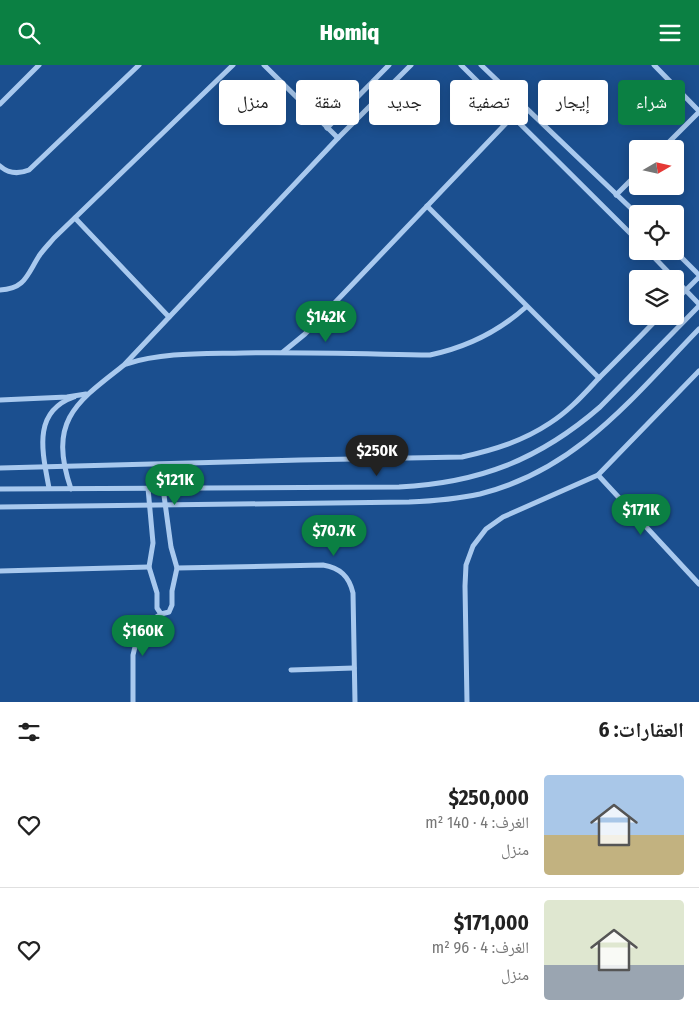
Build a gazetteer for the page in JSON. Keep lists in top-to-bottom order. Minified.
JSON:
{"north":"right","page":{"header":"Homiq","chip":["شراء","إيجار","تصفية","جديد","شقة","منزل"],"price":["$142K","$250K","$121K","$171K","$70.7K","$160K"],"heading":"العقارات: 6","list":[{"name":"$250,000","note":"الغرف: 4 · 140 m² · منزل"},{"name":"$171,000","note":"الغرف: 4 · 96 m² · منزل"}]}}
